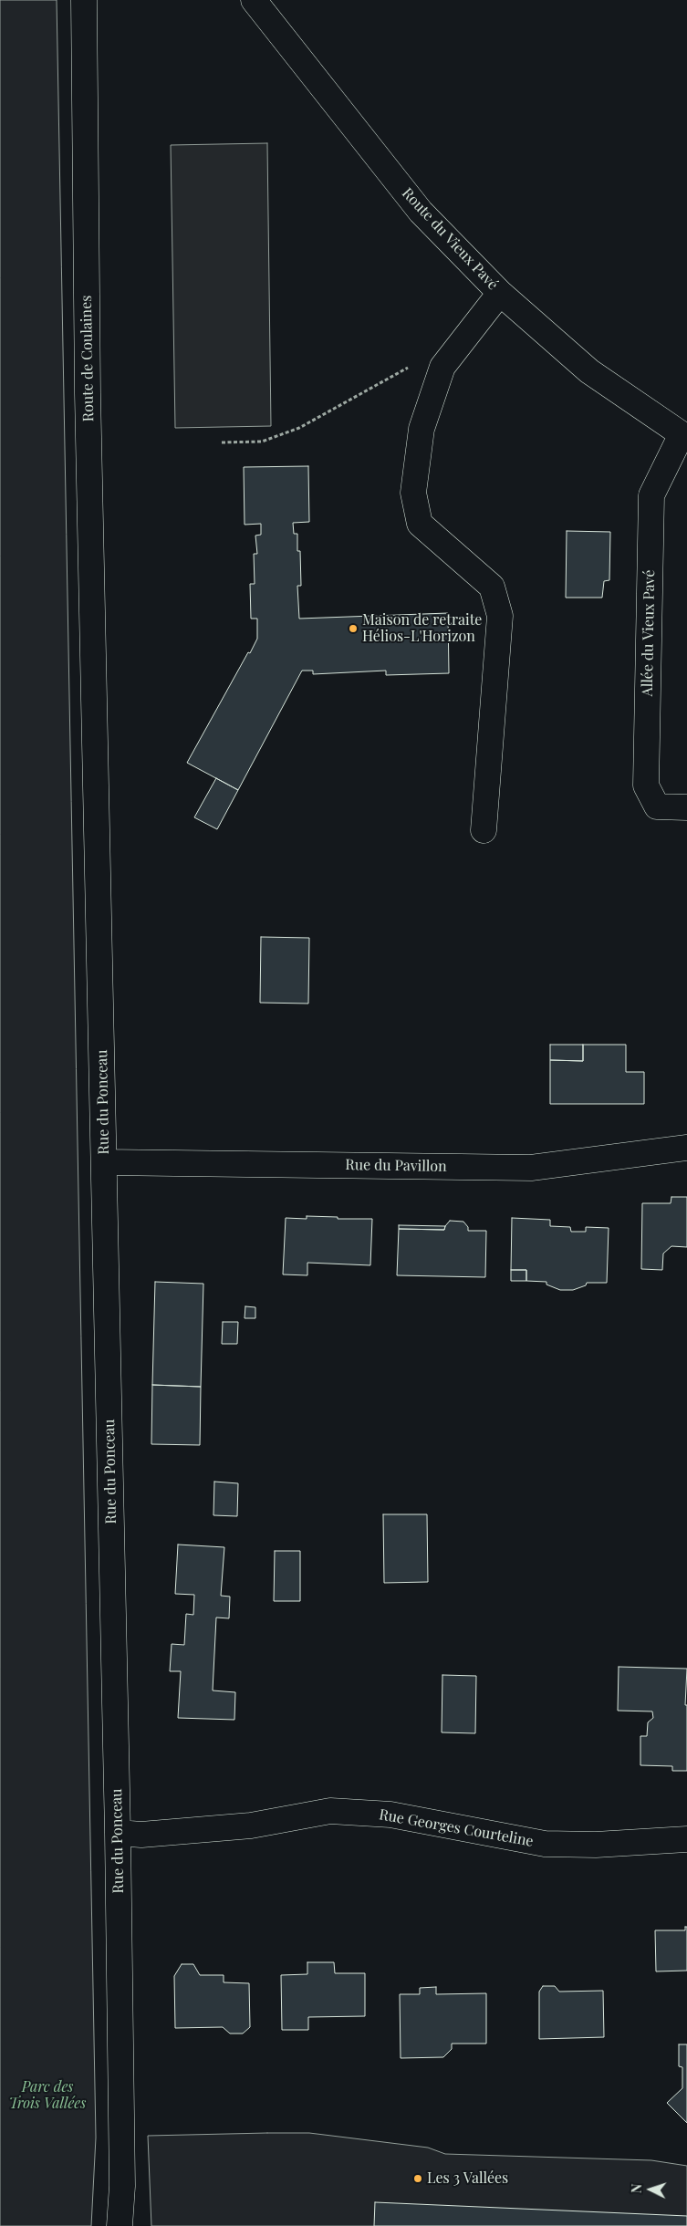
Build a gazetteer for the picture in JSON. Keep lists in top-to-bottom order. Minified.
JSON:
{"streets":{"street":["Route du Vieux Pavé","Route de Coulaines","Allée du Vieux Pavé","Rue du Ponceau","Rue du Pavillon","Rue Georges Courteline"]},"crossings":[["Route du Vieux Pavé","Allée du Vieux Pavé"],["Route de Coulaines","Rue du Ponceau"],["Rue du Ponceau","Rue du Pavillon"],["Rue du Ponceau","Rue Georges Courteline"]],"parks":["Parc des Trois Vallées"],"places":["Maison de retraite Hélios-L'Horizon","Les 3 Vallées"],"north":"left"}
